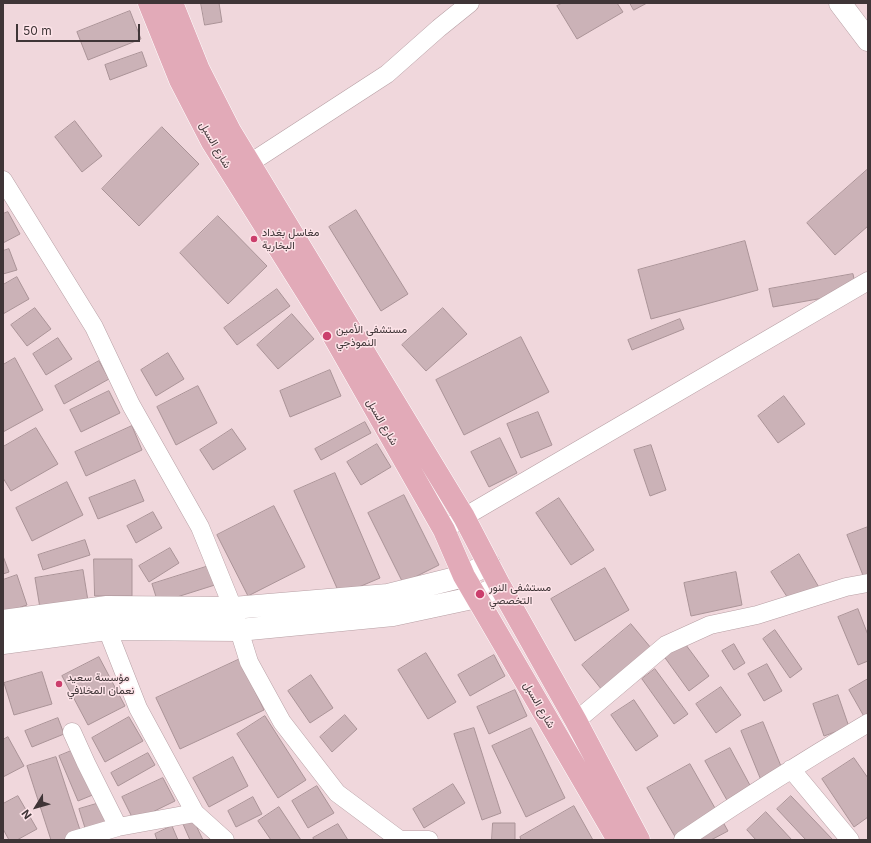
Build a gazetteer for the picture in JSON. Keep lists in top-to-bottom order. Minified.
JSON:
{"streets":{"main road":["شارع السبل"]},"places":["مغاسل بغداد البخارية","مستشفى الأمين النموذجي","مستشفى النور التخصصي","مؤسسة سعيد نعمان المخلافي"],"scale_bar":"50 m","north":"bottom left"}
